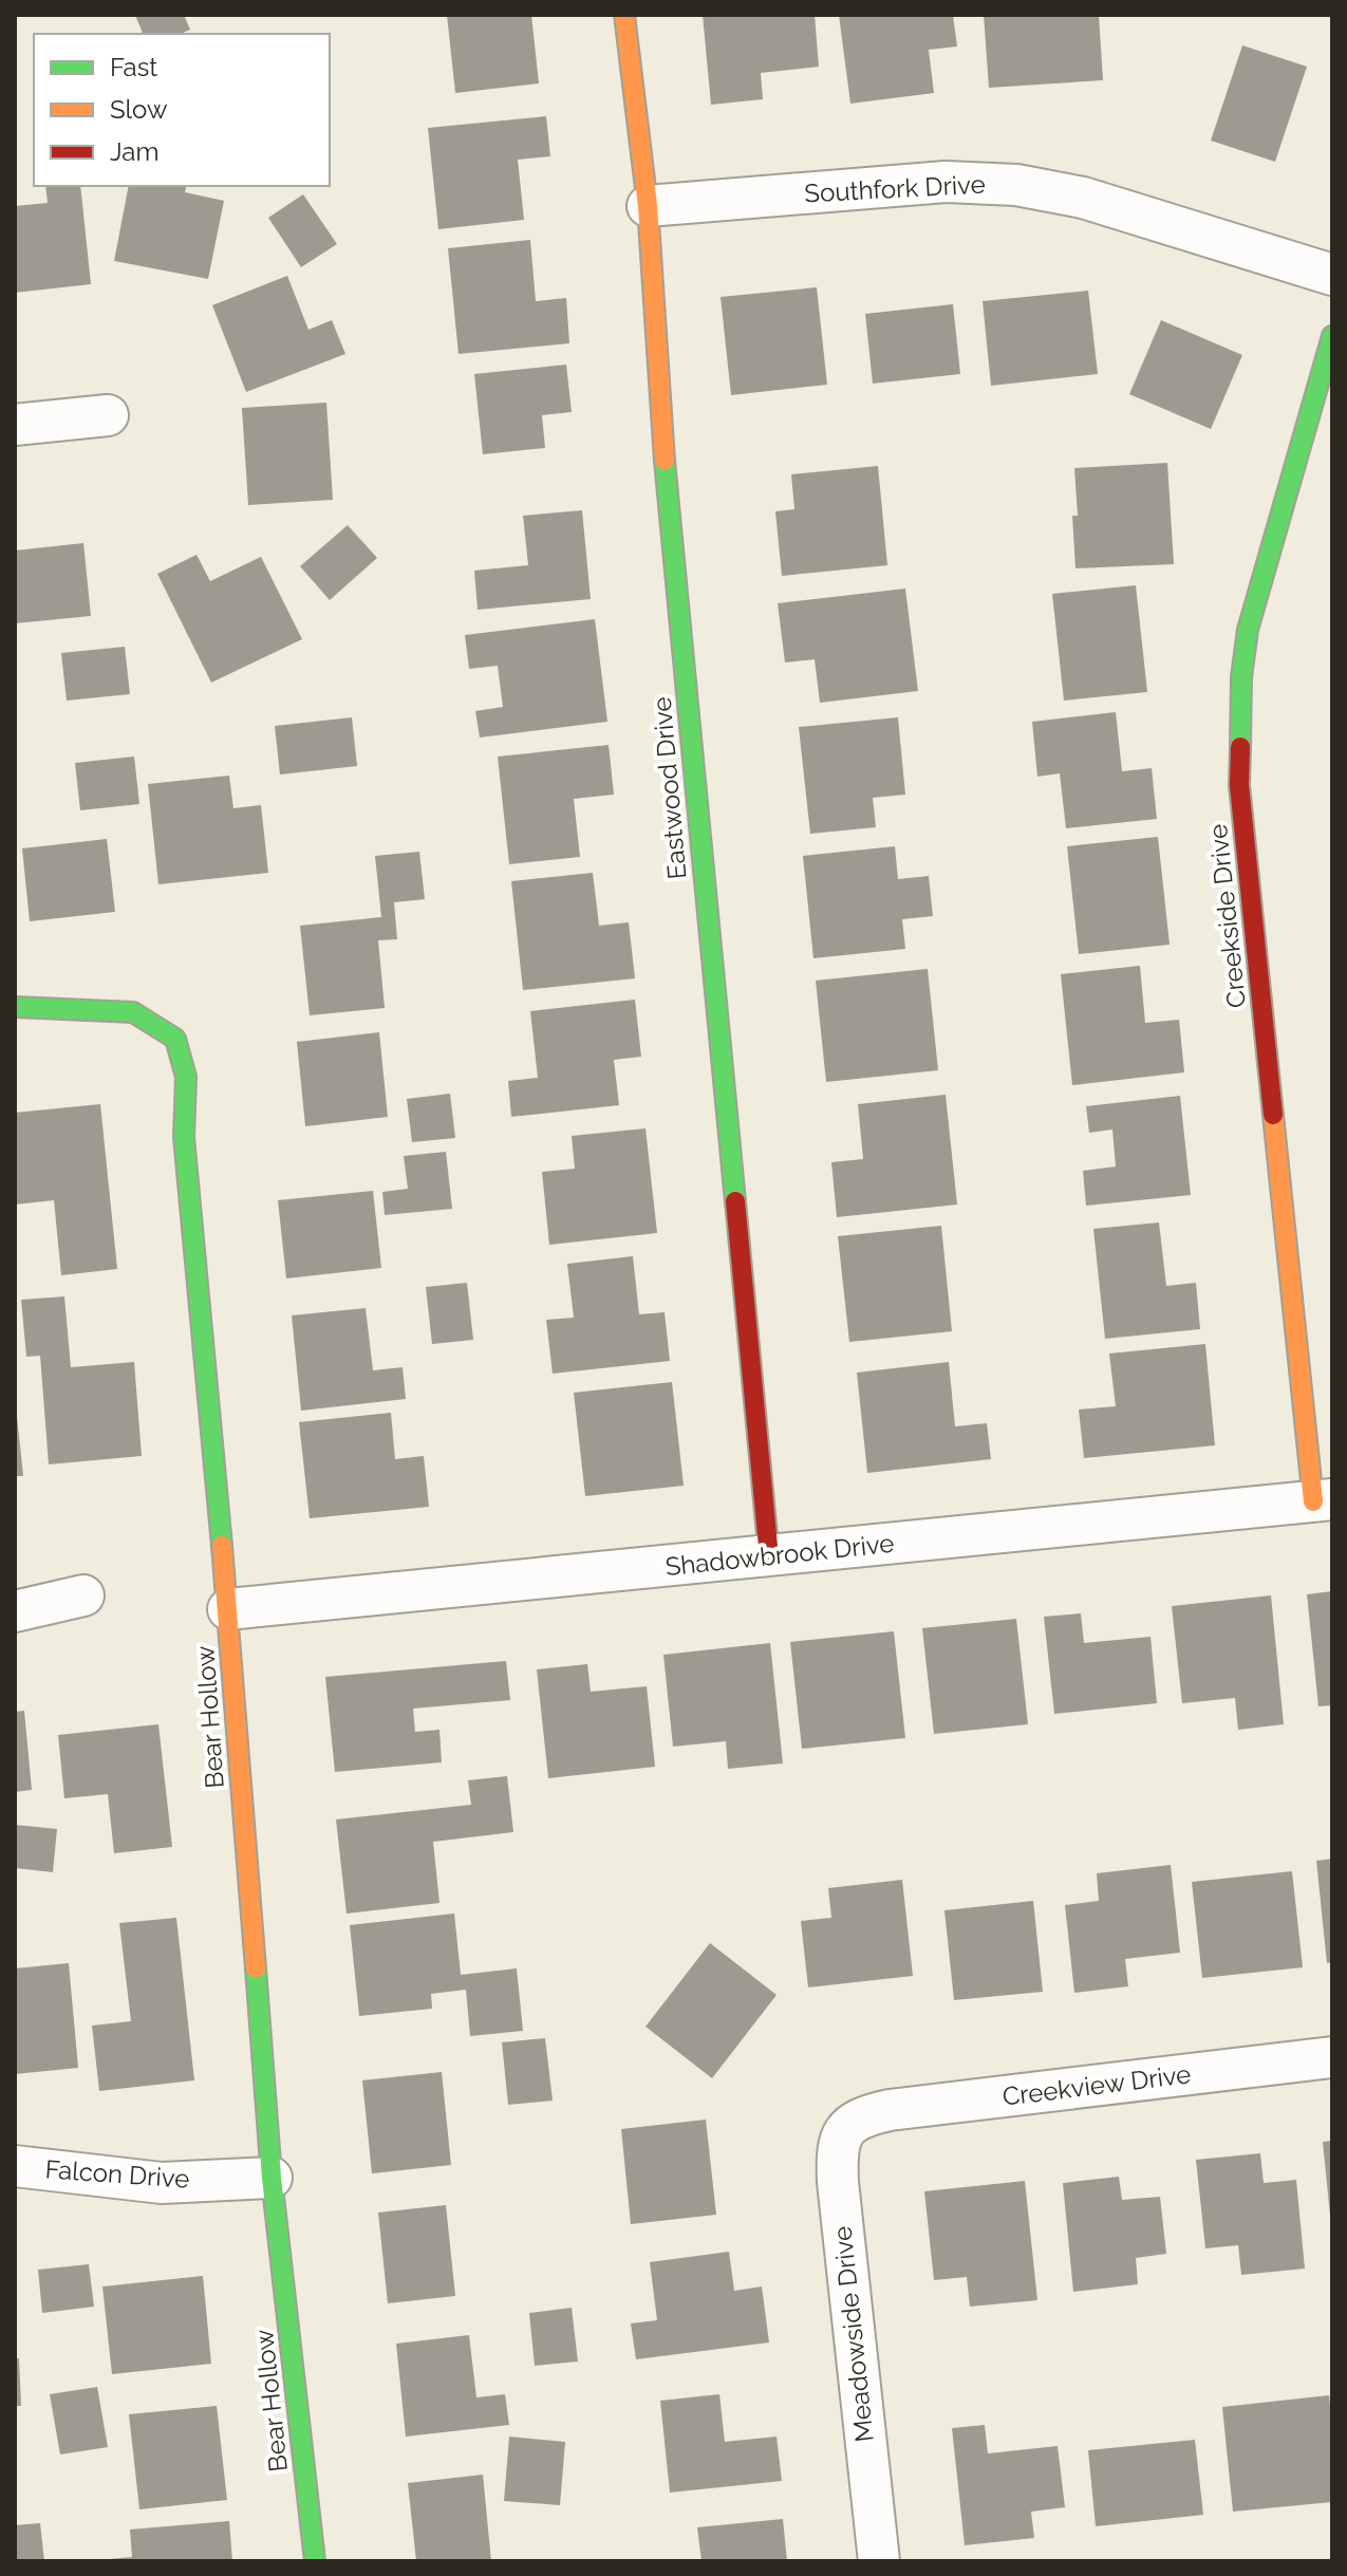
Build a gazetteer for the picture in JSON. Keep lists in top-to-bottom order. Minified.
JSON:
{"streets":{"street":["Southfork Drive","Eastwood Drive","Creekside Drive","Shadowbrook Drive","Bear Hollow","Creekview Drive","Falcon Drive","Meadowside Drive"]},"crossings":[["Southfork Drive","Eastwood Drive"],["Eastwood Drive","Shadowbrook Drive"],["Creekside Drive","Shadowbrook Drive"],["Shadowbrook Drive","Bear Hollow"],["Bear Hollow","Falcon Drive"],["Creekview Drive","Meadowside Drive"]],"legend":["Fast","Slow","Jam"]}
